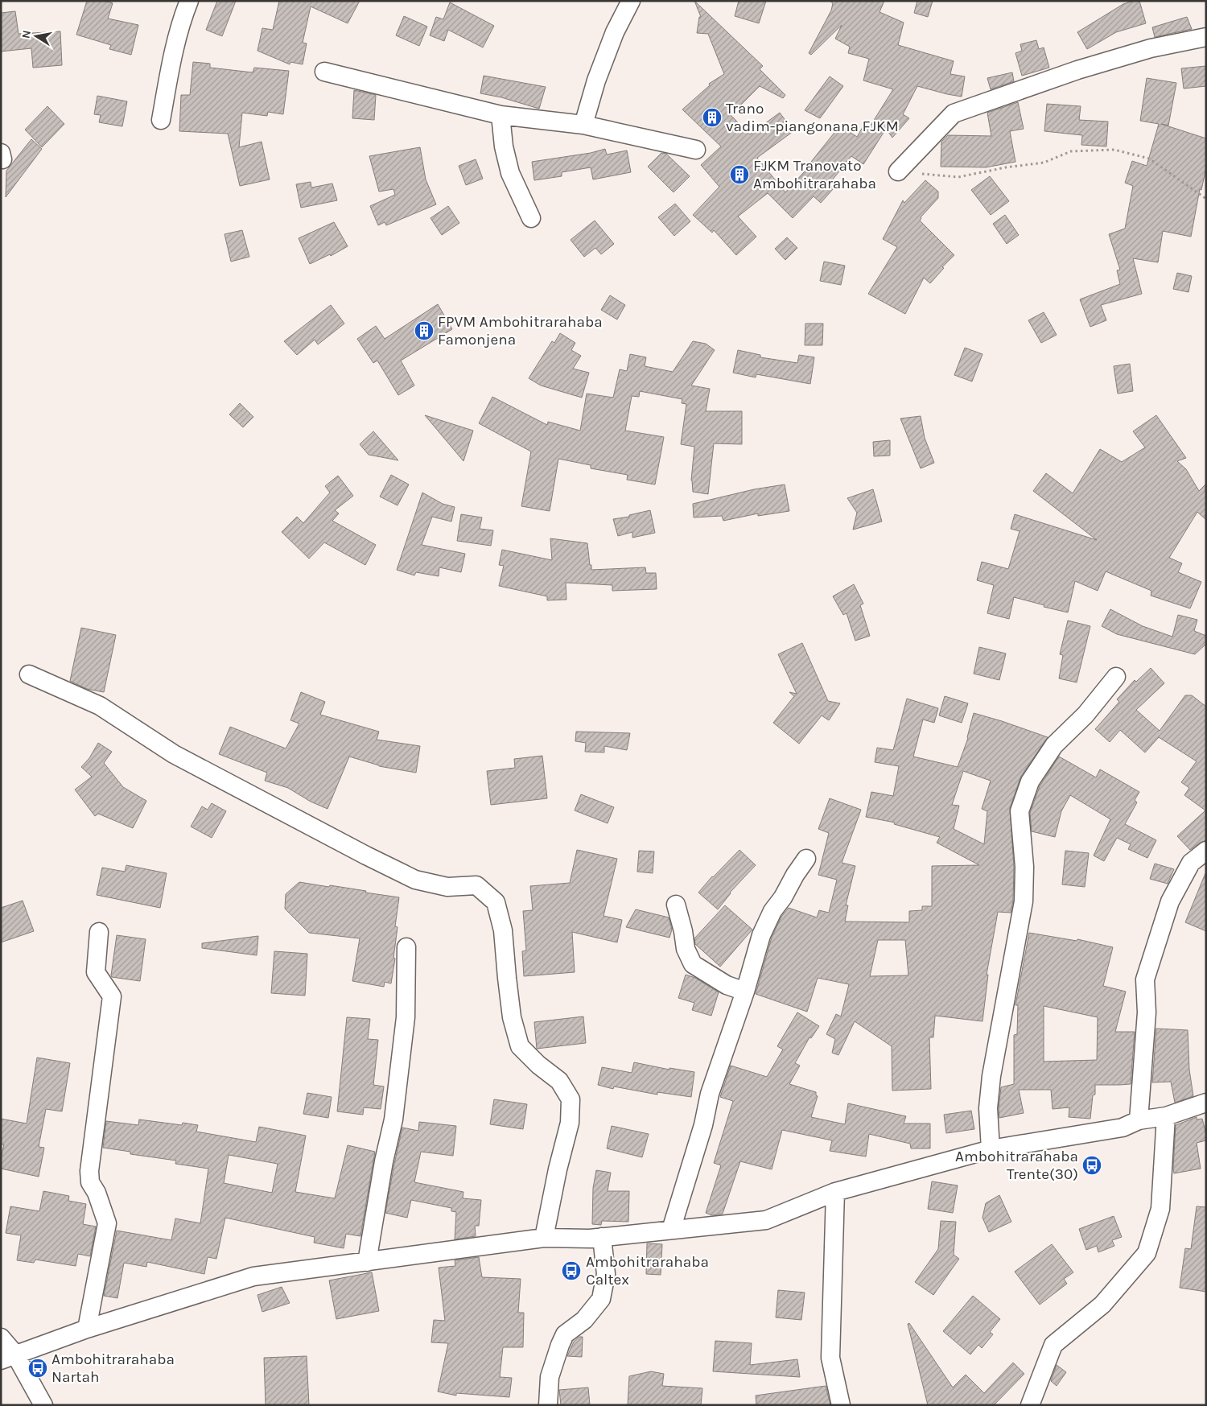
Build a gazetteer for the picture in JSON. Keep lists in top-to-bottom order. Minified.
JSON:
{"places":{"building":["Trano vadim-piangonana FJKM","FJKM Tranovato Ambohitrarahaba","FPVM Ambohitrarahaba Famonjena"],"bus stop":["Ambohitrarahaba Trente(30)","Ambohitrarahaba Caltex","Ambohitrarahaba Nartah"]},"north":"left"}
